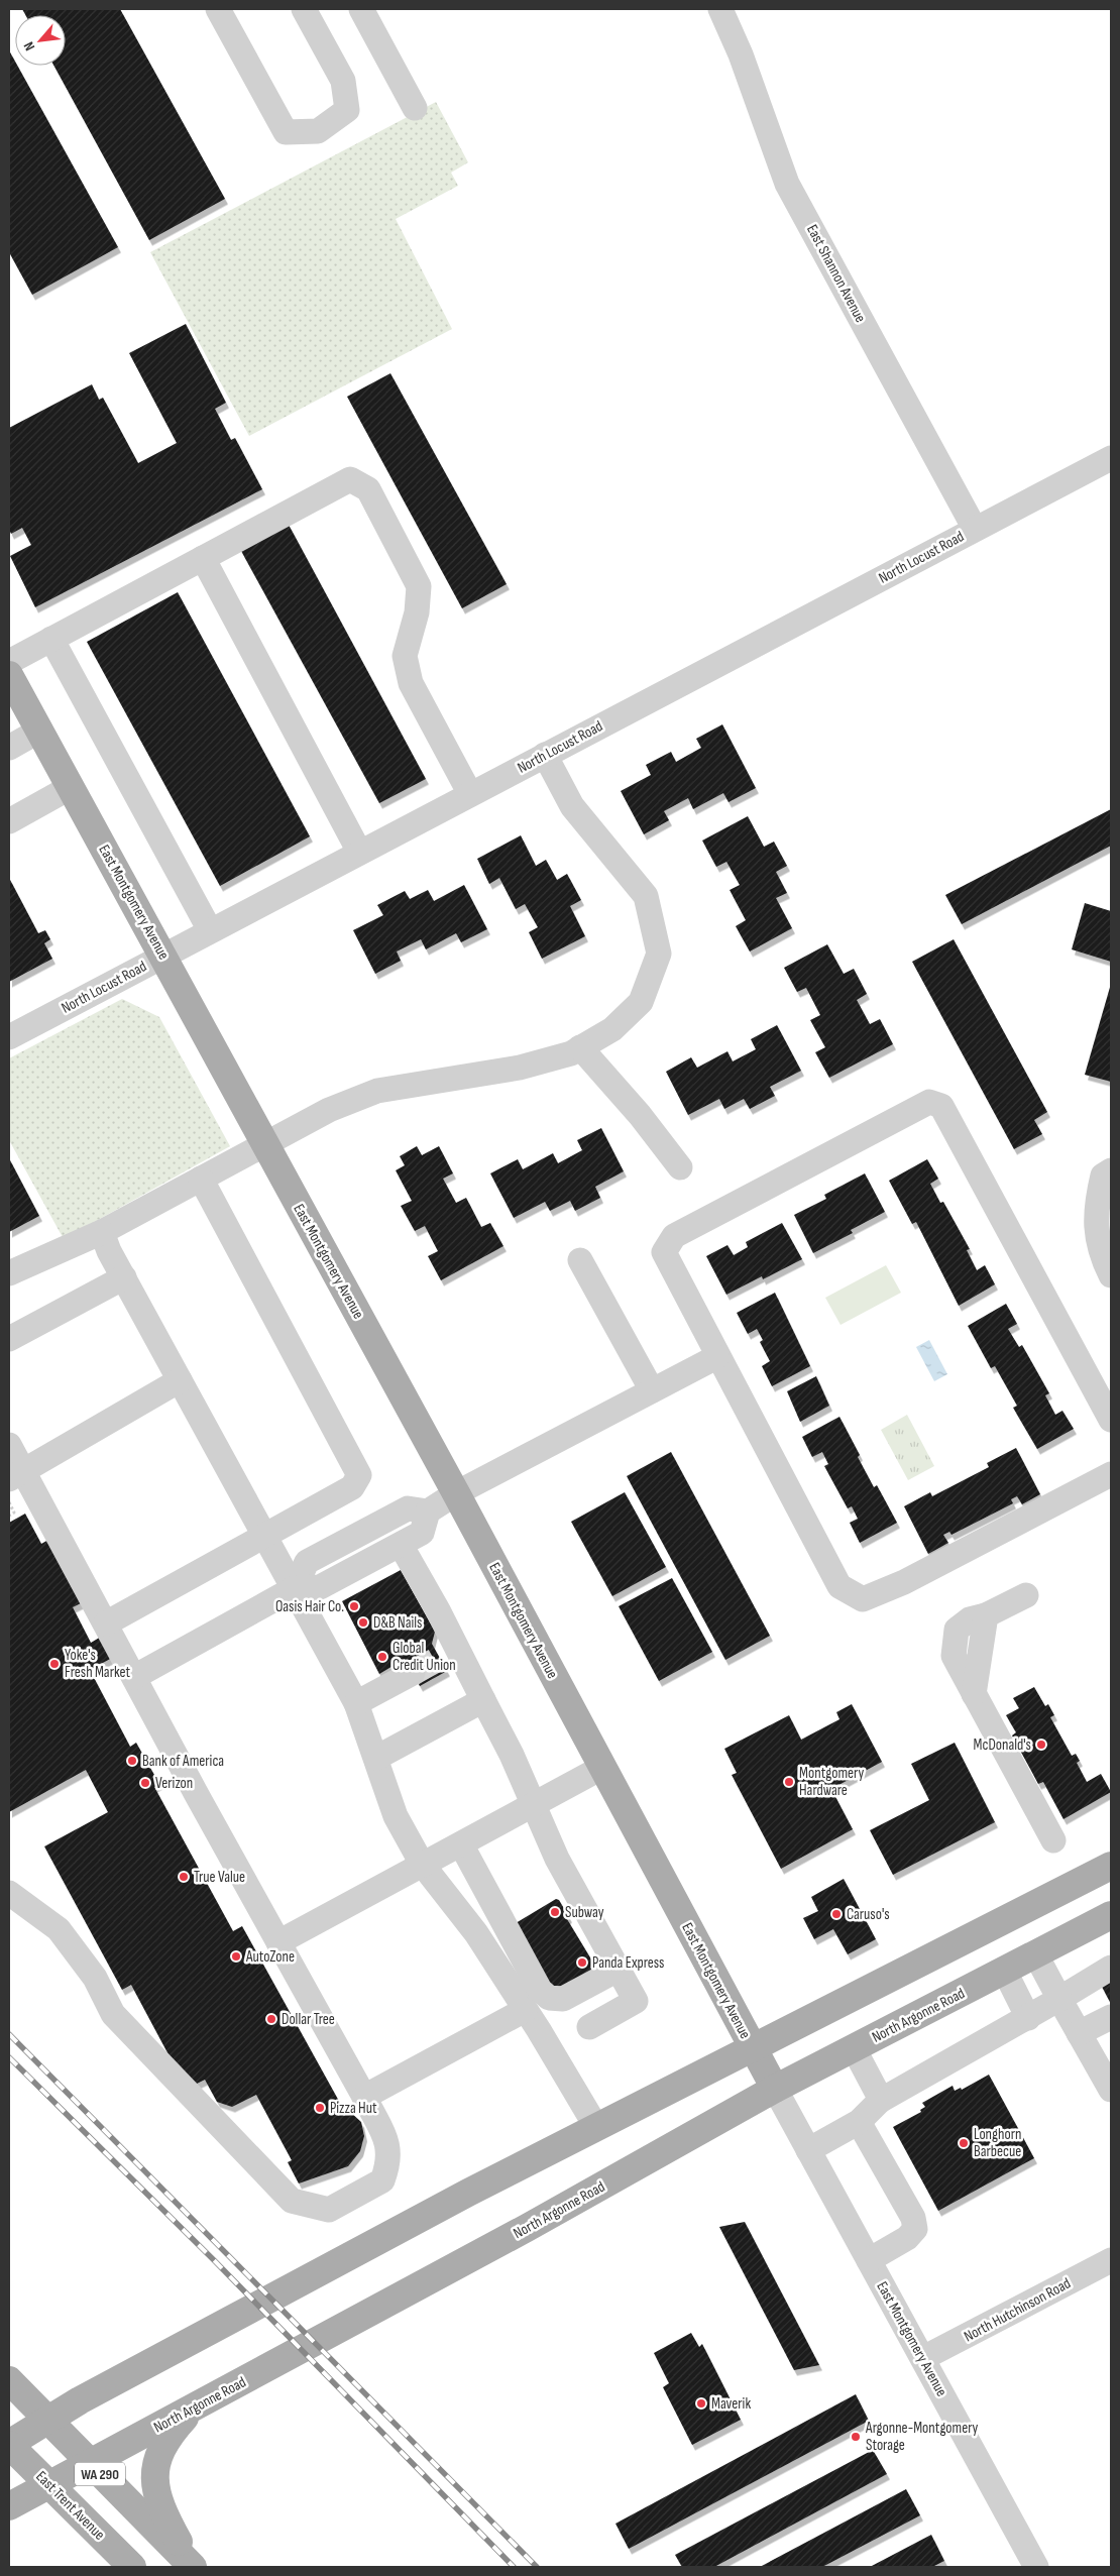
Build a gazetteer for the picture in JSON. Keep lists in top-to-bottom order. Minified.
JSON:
{"streets":{"main road":["East Montgomery Avenue","North Argonne Road","WA 290","East Trent Avenue"],"street":["East Shannon Avenue","North Locust Road","North Hutchinson Road"]},"crossings":[["East Shannon Avenue","North Locust Road"],["North Locust Road","East Montgomery Avenue"],["East Montgomery Avenue","North Argonne Road"],["East Montgomery Avenue","North Hutchinson Road"],["North Argonne Road","WA 290"],["North Argonne Road","East Trent Avenue"]],"places":["Oasis Hair Co.","D&B Nails","Global Credit Union","Yoke's Fresh Market","McDonald's","Bank of America","Montgomery Hardware","Verizon","True Value","Subway","Caruso's","AutoZone","Panda Express","Dollar Tree","Pizza Hut","Longhorn Barbecue","Maverik","Argonne-Montgomery Storage"],"north":"bottom left"}
